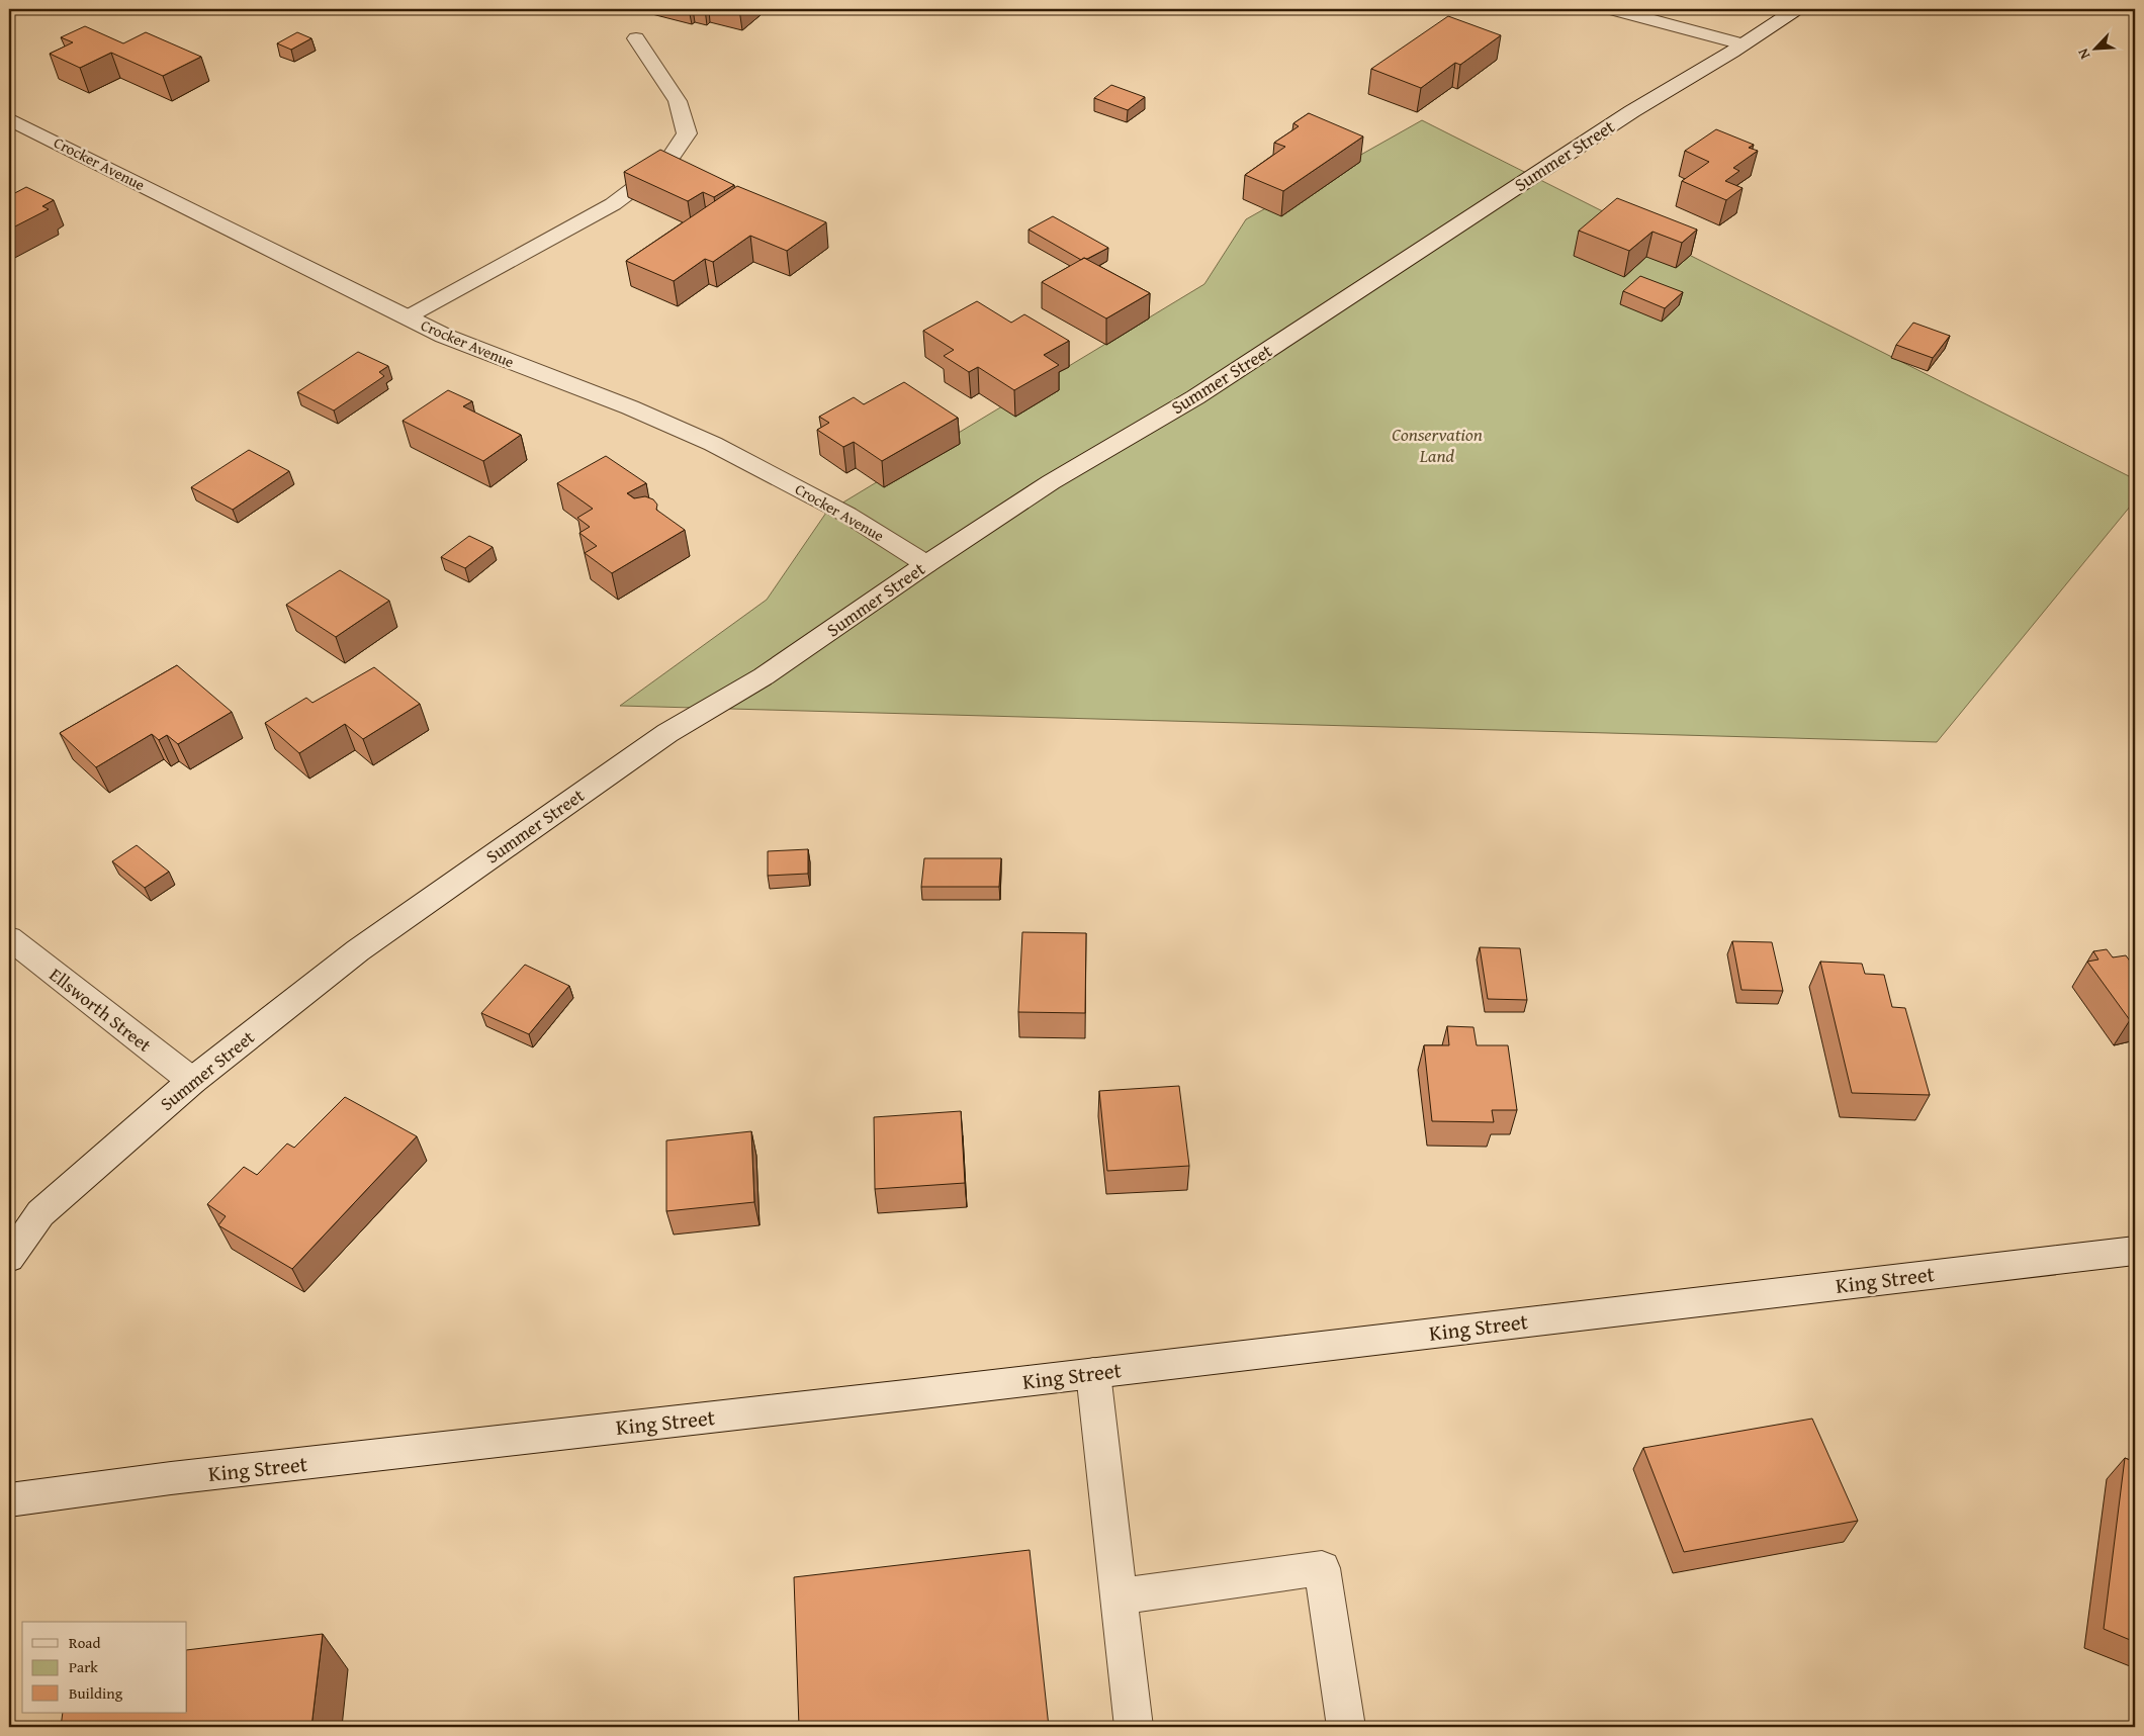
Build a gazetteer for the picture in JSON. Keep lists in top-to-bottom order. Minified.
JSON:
{"streets":{"main road":["Summer Street","Crocker Avenue","Ellsworth Street","King Street"]},"crossings":[["Summer Street","Crocker Avenue"],["Summer Street","Ellsworth Street"]],"parks":["Conservation Land"],"legend":["Road","Park","Building"],"north":"bottom left"}
